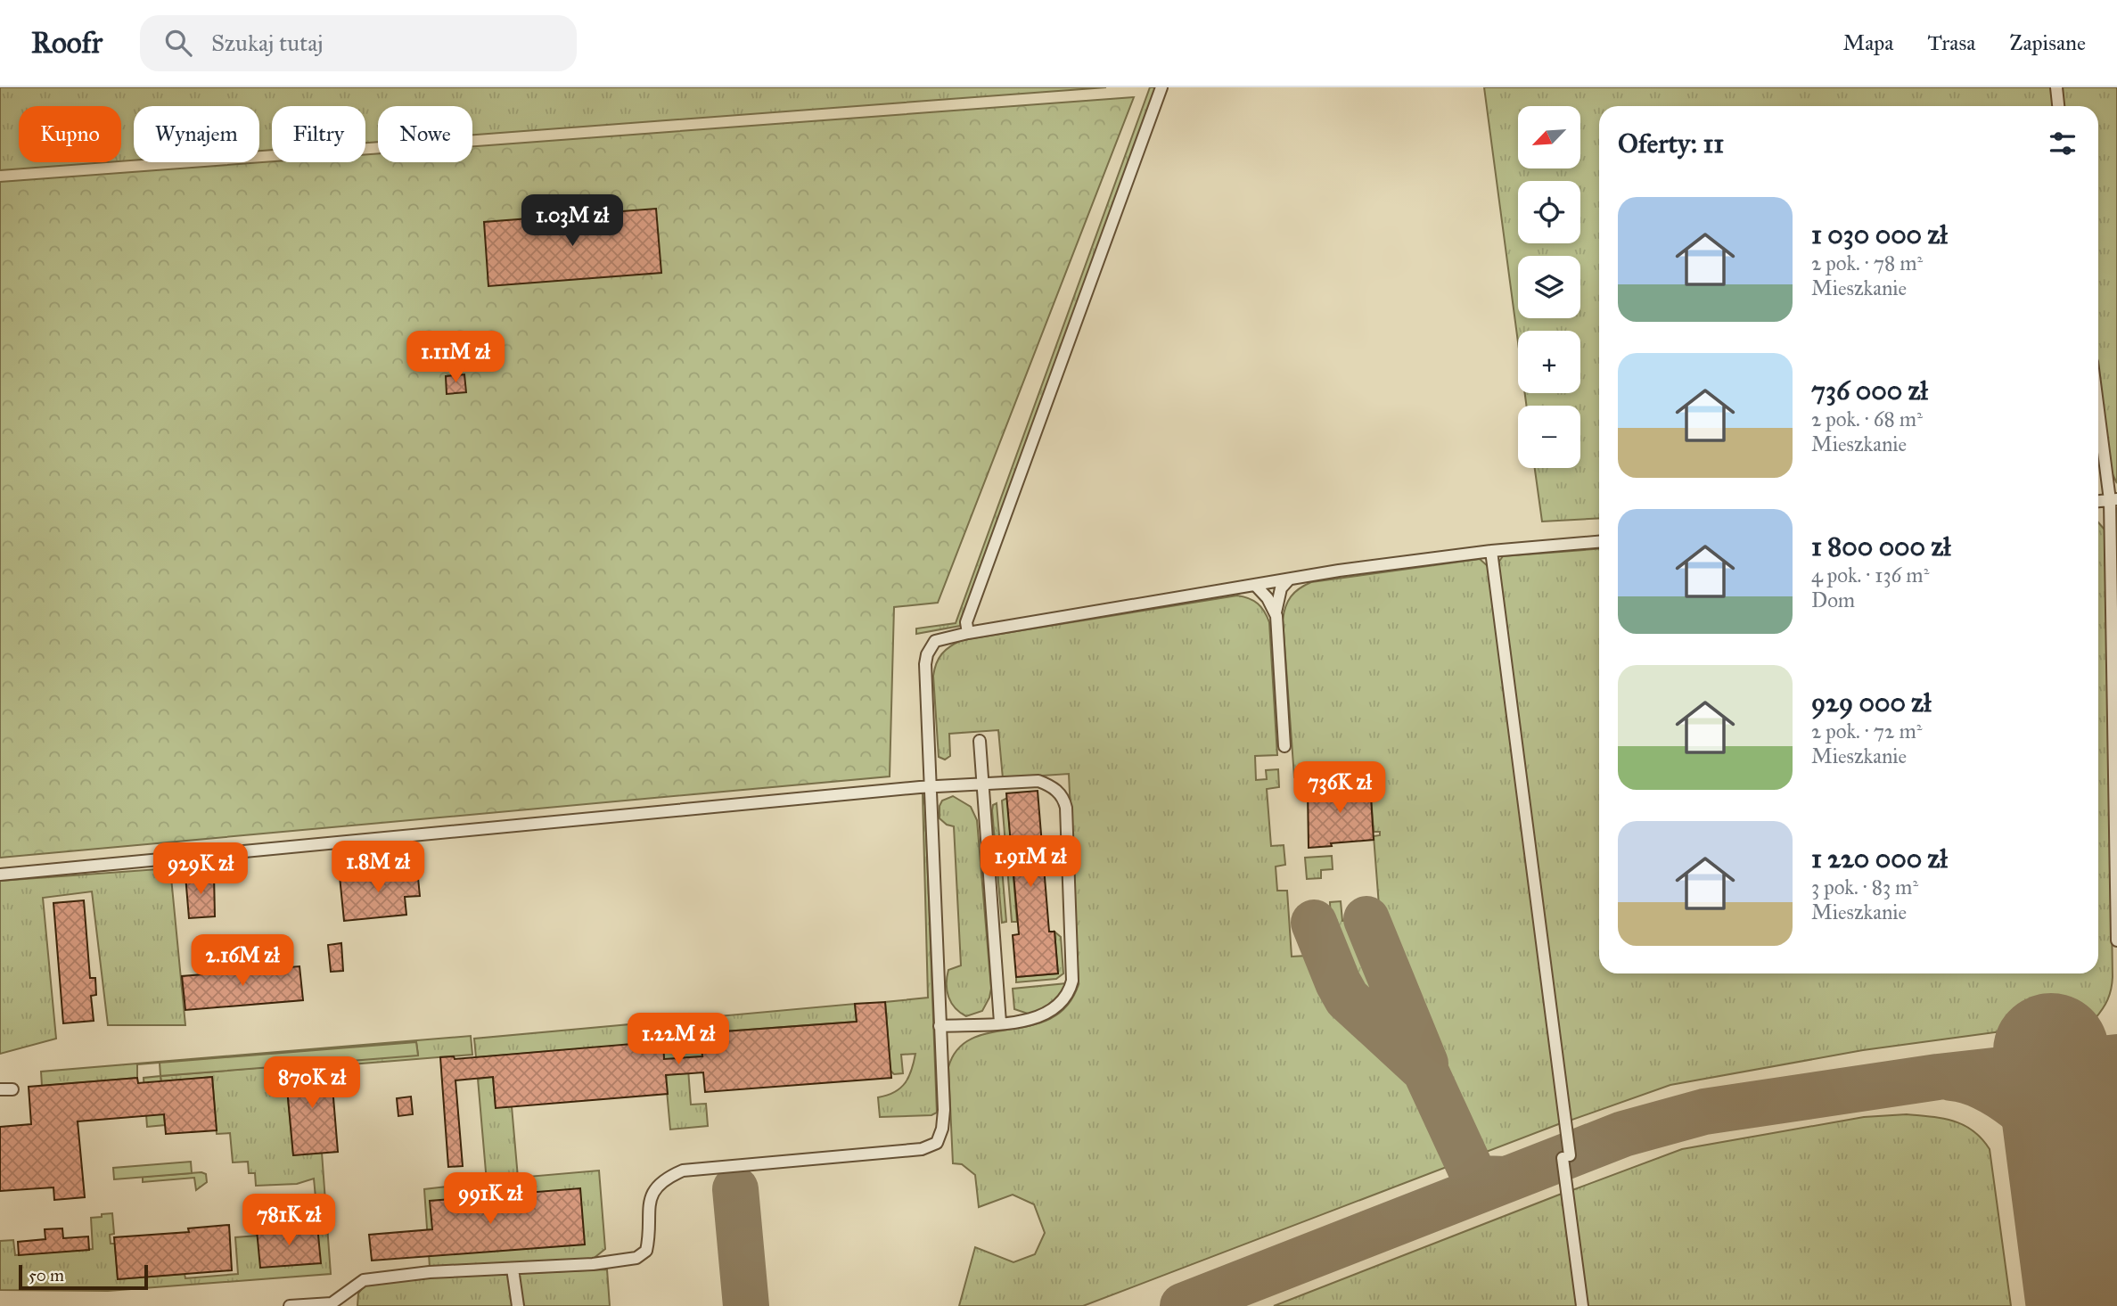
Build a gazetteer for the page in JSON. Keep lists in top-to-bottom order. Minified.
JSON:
{"scale_bar":"50 m","north":"bottom left","page":{"header":"Roofr","search":"Szukaj tutaj","nav":["Mapa","Trasa","Zapisane"],"map_buttons":["+","−"],"chip":["Kupno","Wynajem","Filtry","Nowe"],"heading":"Oferty: 11","list":[{"name":"1 030 000 zł","note":"2 pok. · 78 m² · Mieszkanie"},{"name":"736 000 zł","note":"2 pok. · 68 m² · Mieszkanie"},{"name":"1 800 000 zł","note":"4 pok. · 136 m² · Dom"},{"name":"929 000 zł","note":"2 pok. · 72 m² · Mieszkanie"},{"name":"1 220 000 zł","note":"3 pok. · 83 m² · Mieszkanie"}],"price":["1.03M zł","1.11M zł","736K zł","1.91M zł","1.8M zł","929K zł","2.16M zł","1.22M zł","870K zł","991K zł","781K zł"],"scale":"50 m"}}
